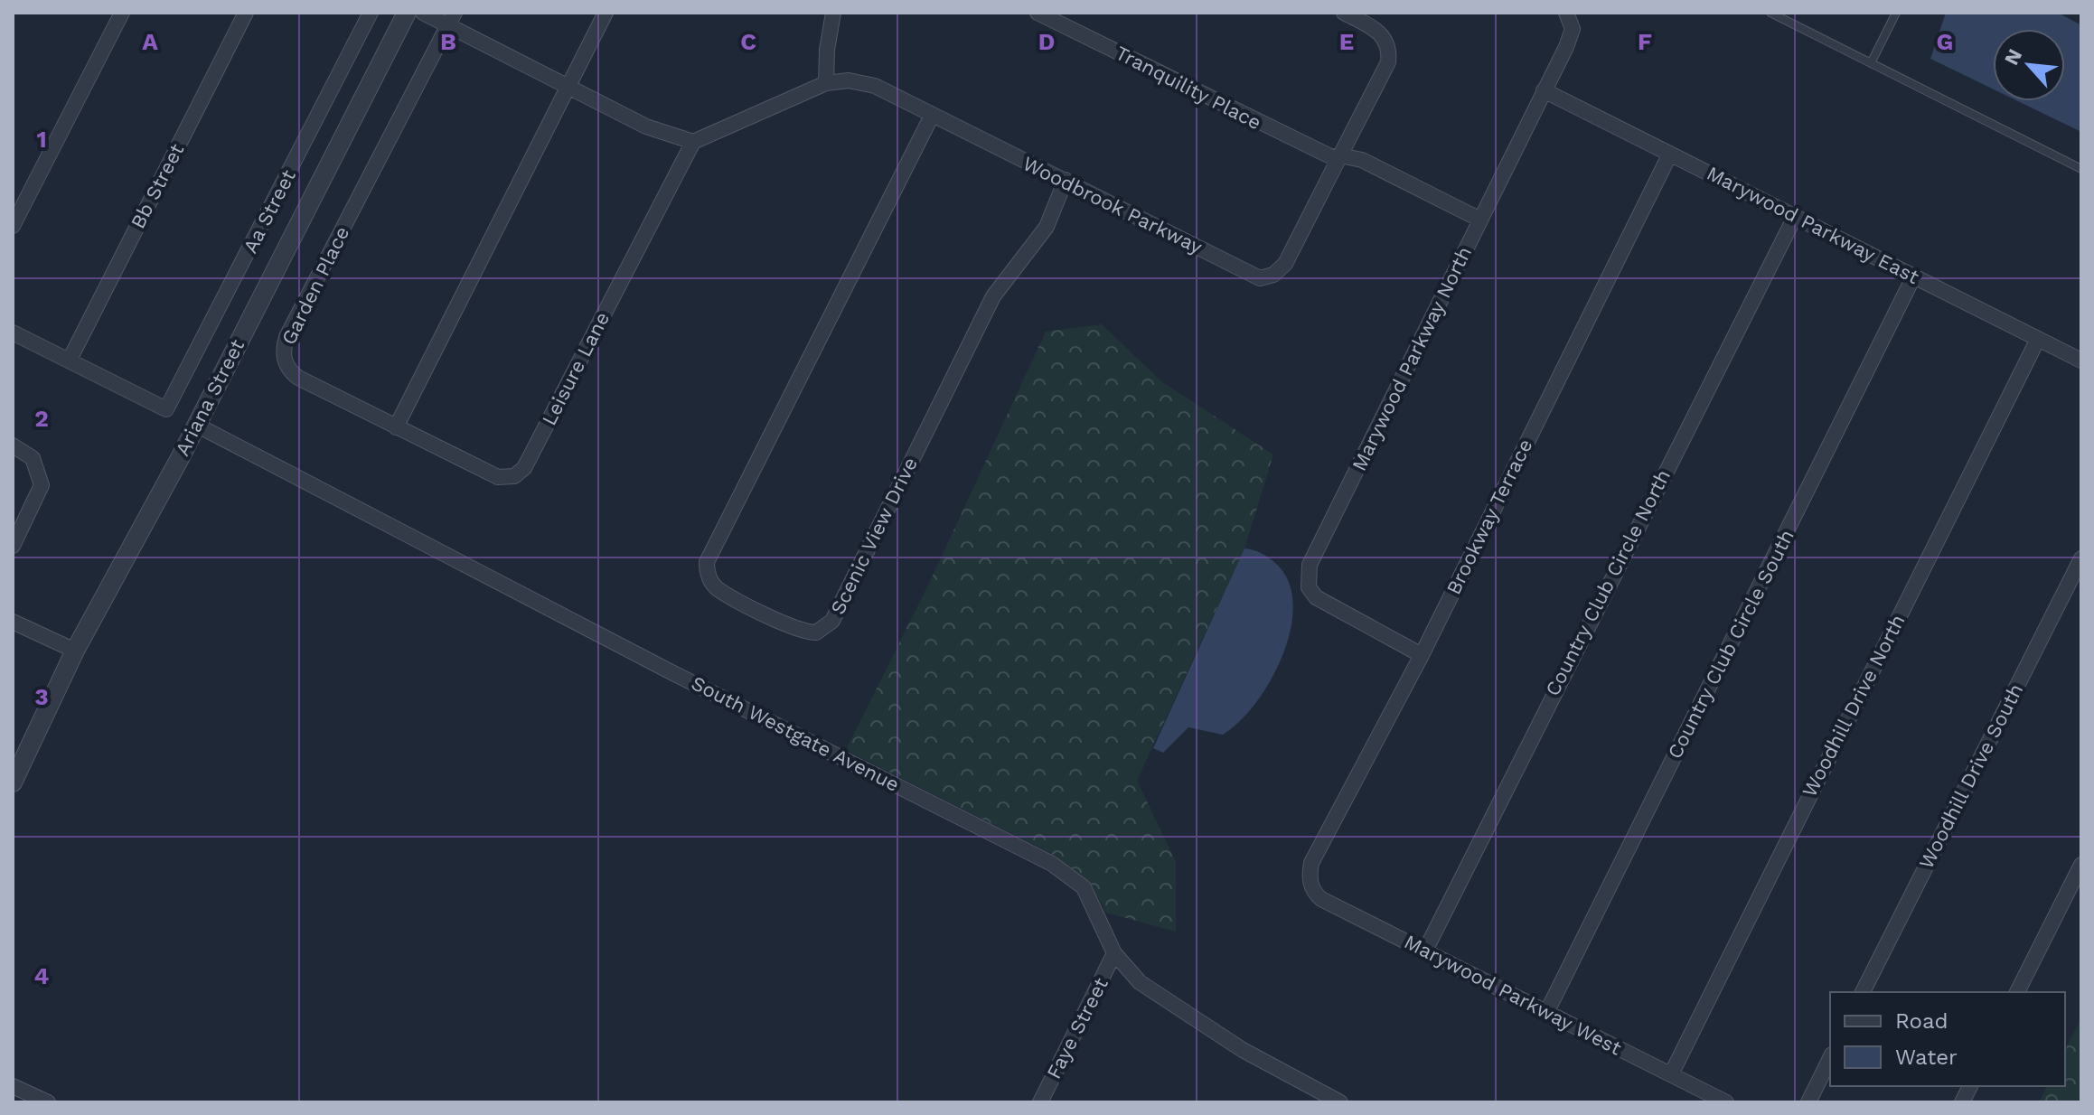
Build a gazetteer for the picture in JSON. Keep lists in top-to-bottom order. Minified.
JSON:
{"streets":{"street":["Tranquility Place","Bb Street","Woodbrook Parkway","Aa Street","Marywood Parkway East","Garden Place","Marywood Parkway North","Leisure Lane","Ariana Street","Brookway Terrace","Scenic View Drive","Country Club Circle North","Country Club Circle South","Woodhill Drive North","South Westgate Avenue","Woodhill Drive South","Marywood Parkway West","Faye Street"]},"crossings":[["Tranquility Place","Woodbrook Parkway"],["Bb Street","Aa Street"],["Woodbrook Parkway","Leisure Lane"],["Woodbrook Parkway","Scenic View Drive"],["Marywood Parkway East","Marywood Parkway North"],["Marywood Parkway East","Brookway Terrace"],["Marywood Parkway East","Country Club Circle North"],["Marywood Parkway East","Country Club Circle South"],["Marywood Parkway East","Woodhill Drive North"],["Garden Place","Leisure Lane"],["Marywood Parkway North","Brookway Terrace"],["Ariana Street","South Westgate Avenue"],["Brookway Terrace","Marywood Parkway West"],["Country Club Circle North","Marywood Parkway West"],["Country Club Circle South","Marywood Parkway West"],["Woodhill Drive North","Marywood Parkway West"],["South Westgate Avenue","Faye Street"]],"legend":["Road","Water"],"north":"top left","grid":{"columns":["A","B","C","D","E","F","G"],"rows":["1","2","3","4"]}}
